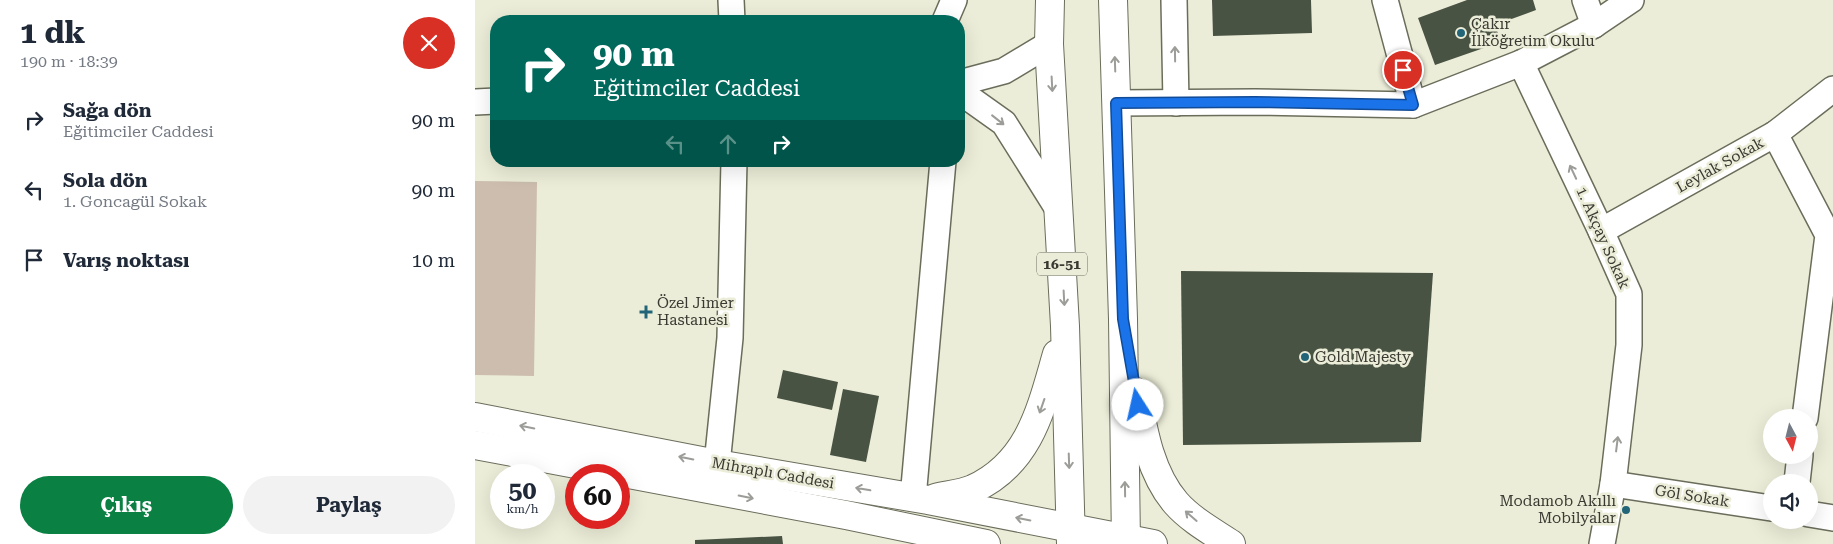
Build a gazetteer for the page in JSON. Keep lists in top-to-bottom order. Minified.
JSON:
{"streets":{"main road":["16-51","Mihraplı Caddesi"],"street":["Leylak Sokak","1. Akçay Sokak","Göl Sokak"]},"crossings":[["Leylak Sokak","1. Akçay Sokak"],["1. Akçay Sokak","Göl Sokak"],["16-51","Mihraplı Caddesi"]],"places":{"other":["Çakır İlköğretim Okulu","Gold Majesty","Modamob Akıllı Mobilyalar"],"health":["Özel Jimer Hastanesi"]},"north":"bottom","page":{"heading":["1 dk","190 m · 18:39"],"turn":["90 m","Eğitimciler Caddesi"],"list":[{"name":"Sağa dön","note":"Eğitimciler Caddesi","value":"90 m"},{"name":"Sola dön","note":"1. Goncagül Sokak","value":"90 m"},{"name":"Varış noktası","value":"10 m"}],"speed":"50 km/h","limit":"60","buttons":["Çıkış","Paylaş"]}}
